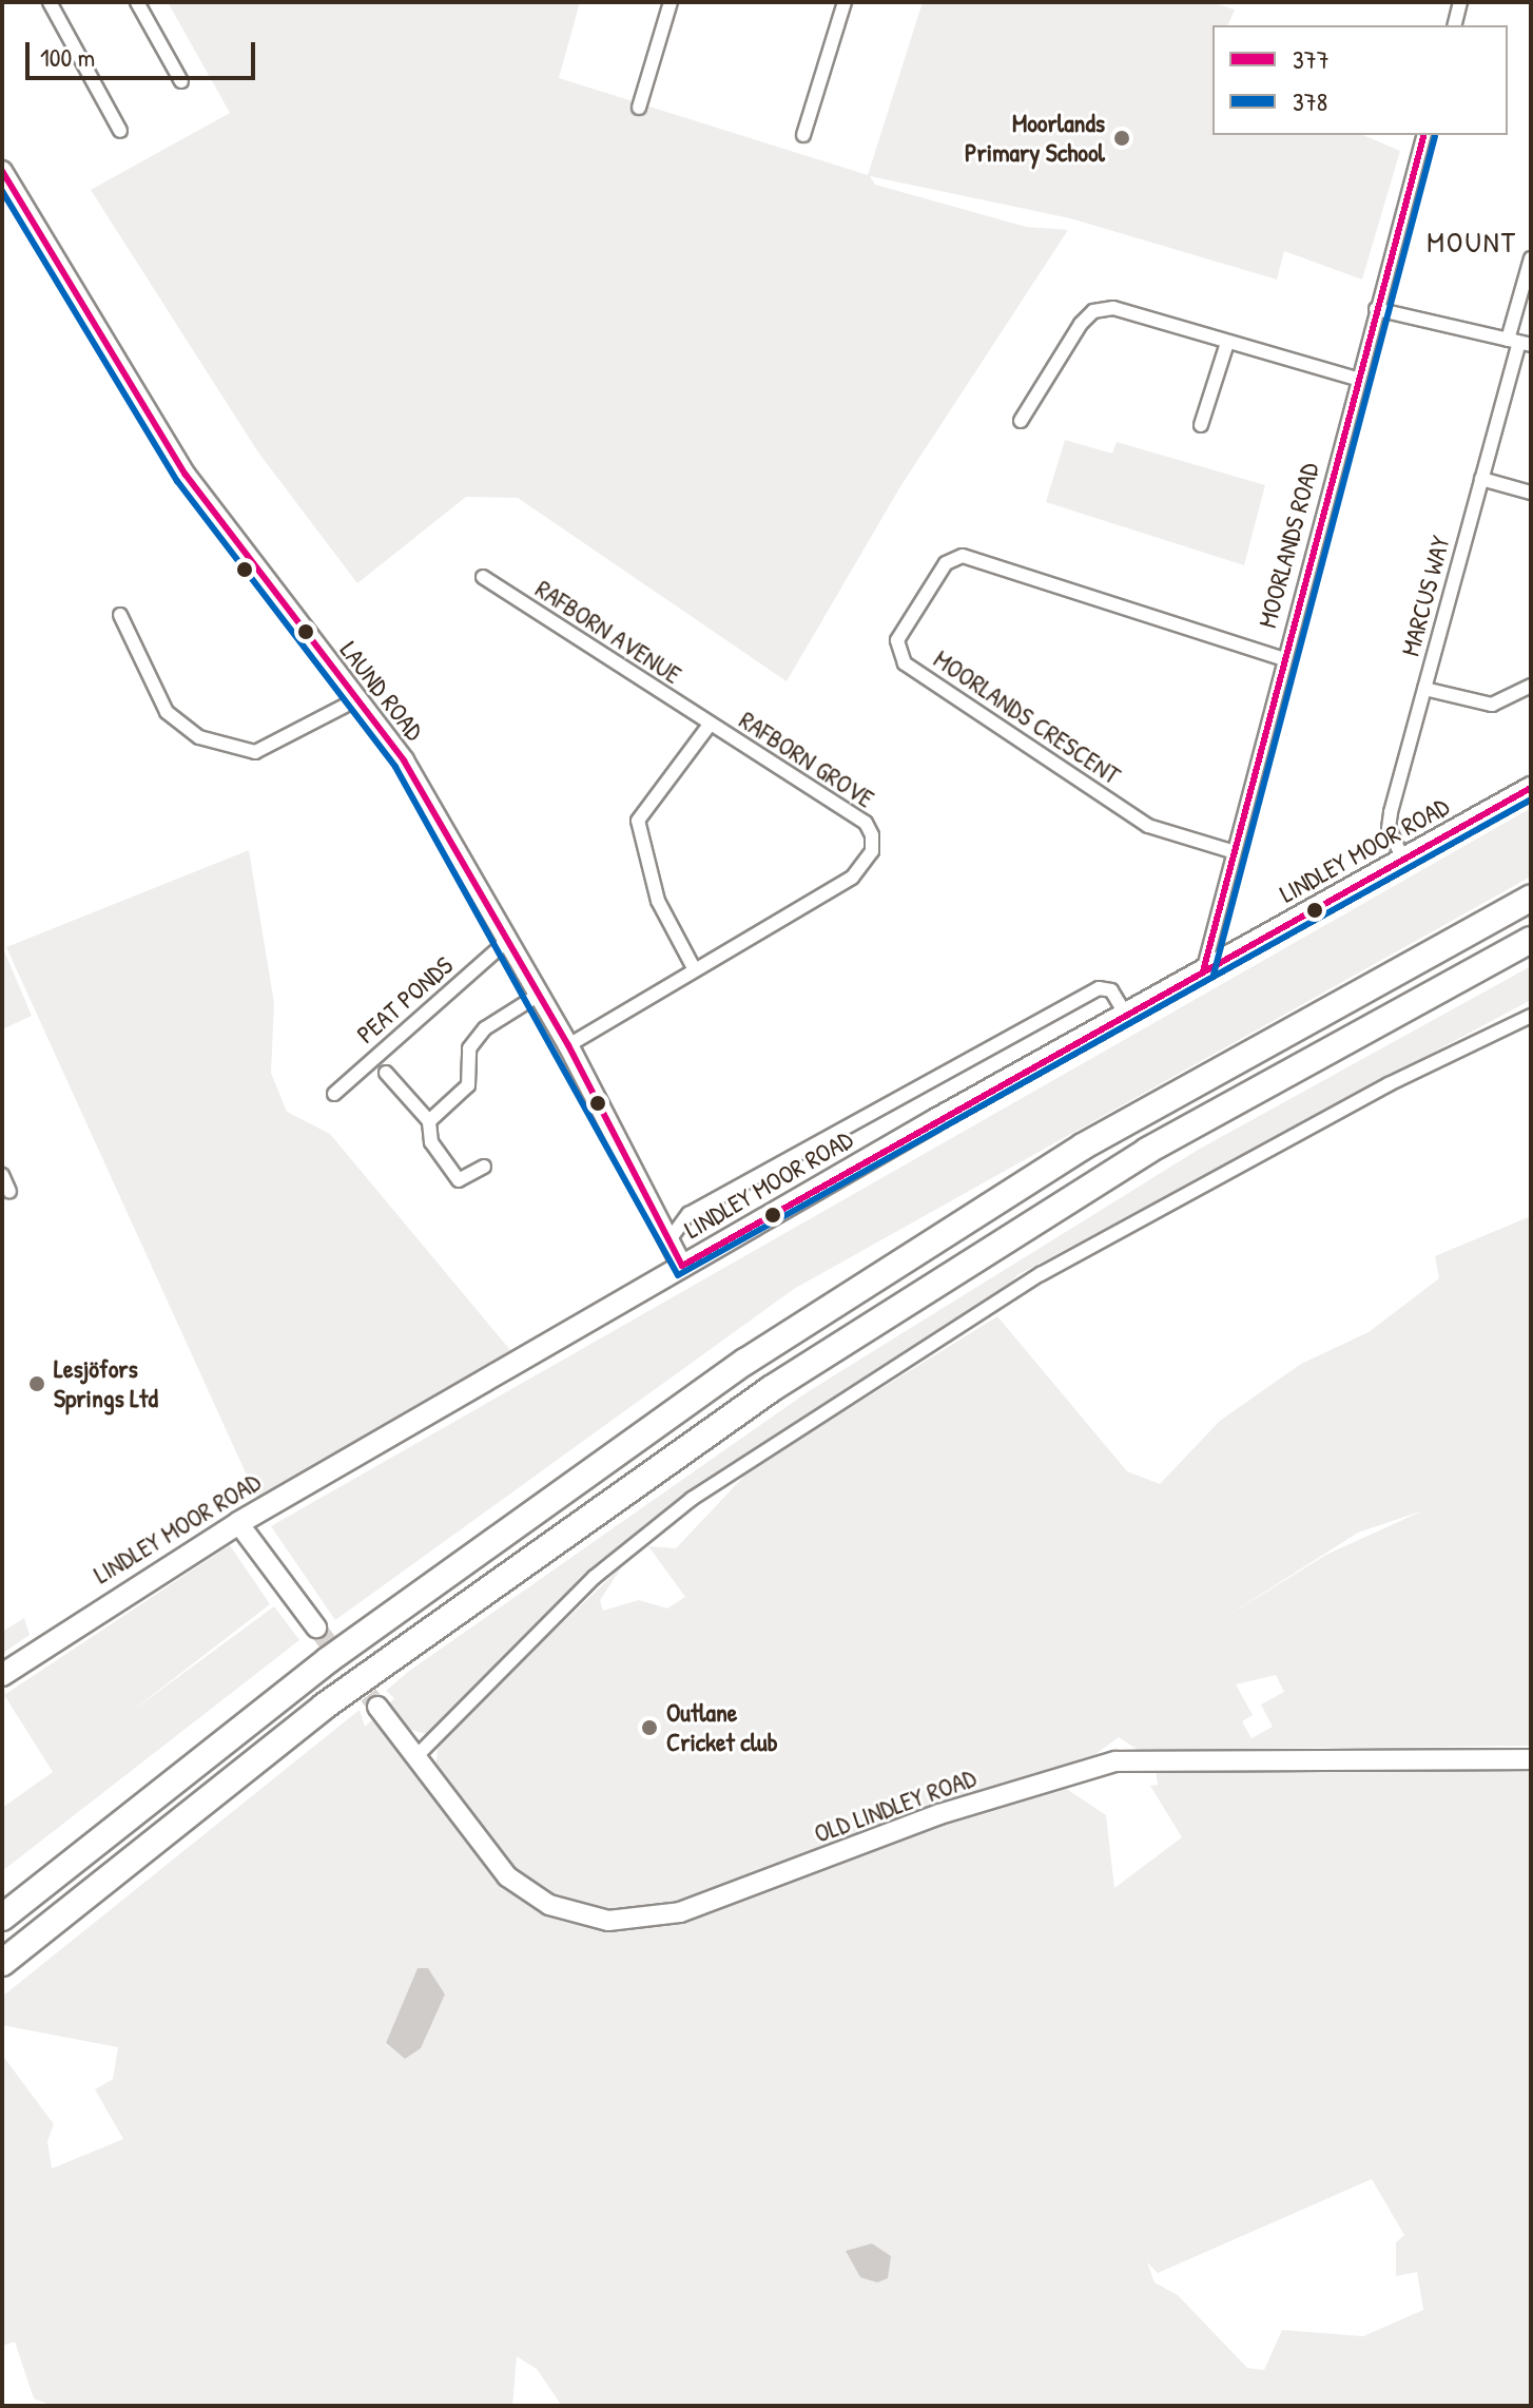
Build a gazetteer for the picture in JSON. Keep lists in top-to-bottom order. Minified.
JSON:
{"streets":{"main road":["LINDLEY MOOR ROAD"],"street":["MOORLANDS ROAD","MARCUS WAY","RAFBORN AVENUE","LAUND ROAD","MOORLANDS CRESCENT","RAFBORN GROVE","PEAT PONDS","OLD LINDLEY ROAD"]},"crossings":[["MOORLANDS ROAD","MOORLANDS CRESCENT"],["MOORLANDS ROAD","LINDLEY MOOR ROAD"],["MARCUS WAY","LINDLEY MOOR ROAD"],["RAFBORN AVENUE","RAFBORN GROVE"],["LAUND ROAD","RAFBORN GROVE"],["LAUND ROAD","LINDLEY MOOR ROAD"],["LAUND ROAD","PEAT PONDS"]],"districts":["MOUNT"],"places":["Moorlands Primary School","Lesjöfors Springs Ltd","Outlane Cricket club"],"lines":["transit line 377","transit line 378"],"legend":["377","378"],"scale_bar":"100 m"}
